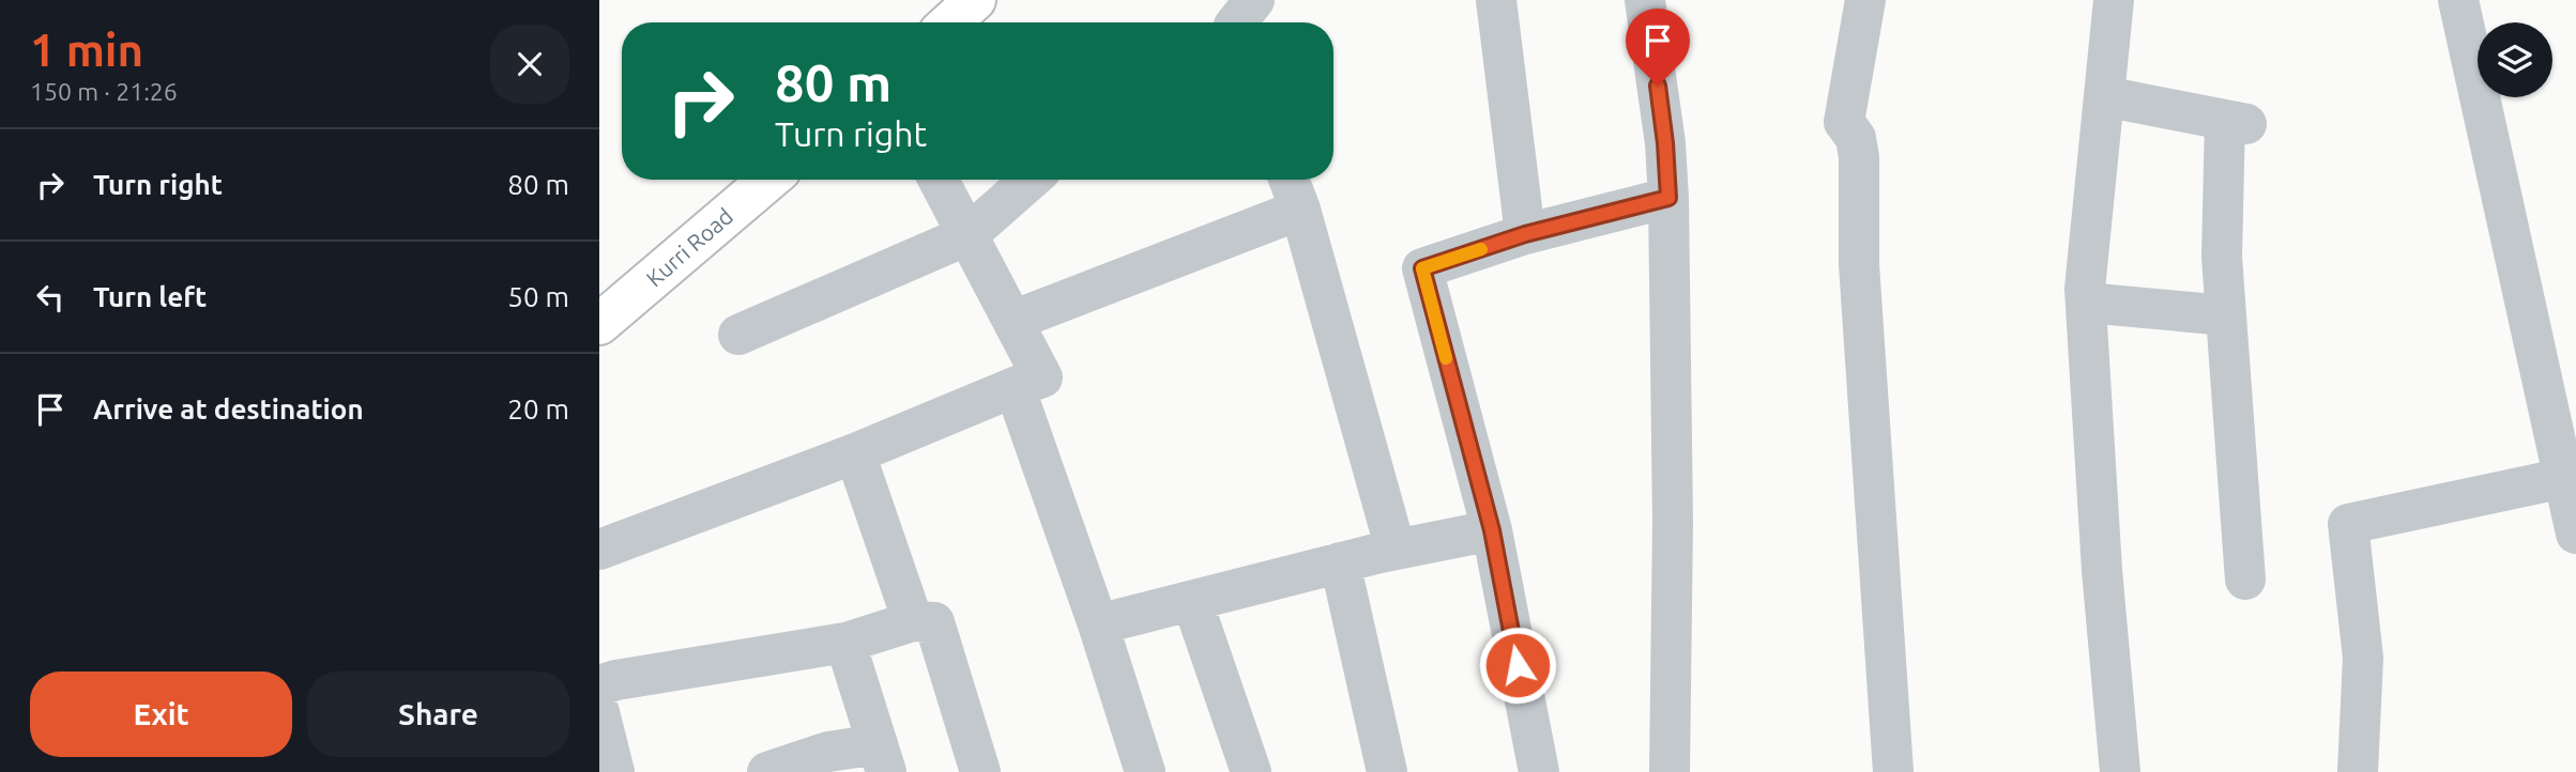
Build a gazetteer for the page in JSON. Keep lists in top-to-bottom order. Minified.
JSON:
{"streets":{"main road":["Kurri Road"]},"page":{"heading":["1 min","150 m · 21:26"],"turn":["80 m","Turn right"],"list":[{"name":"Turn right","value":"80 m"},{"name":"Turn left","value":"50 m"},{"name":"Arrive at destination","value":"20 m"}],"buttons":["Exit","Share"]}}
